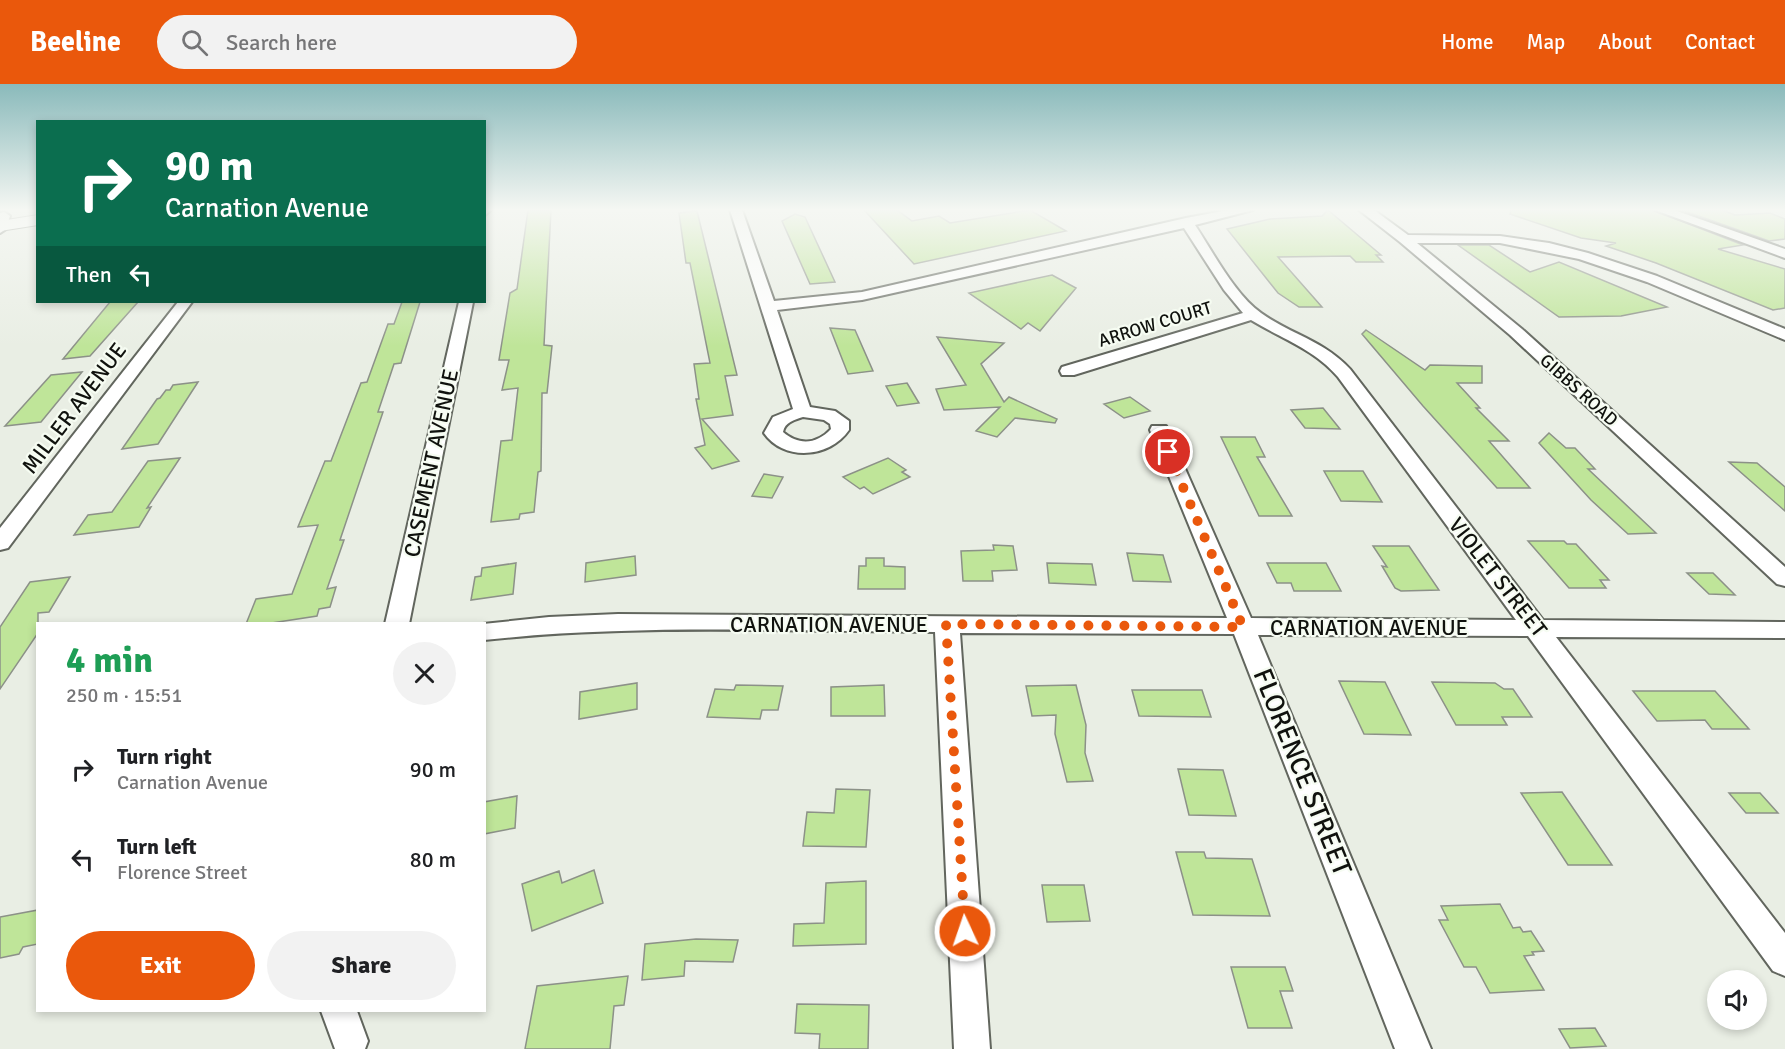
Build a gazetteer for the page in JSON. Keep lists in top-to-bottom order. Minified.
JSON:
{"streets":{"street":["ARROW COURT","GIBBS ROAD","MILLER AVENUE","CASEMENT AVENUE","VIOLET STREET","CARNATION AVENUE","FLORENCE STREET"]},"crossings":[["ARROW COURT","VIOLET STREET"],["VIOLET STREET","CARNATION AVENUE"],["CARNATION AVENUE","FLORENCE STREET"]],"page":{"header":"Beeline","search":"Search here","nav":["Home","Map","About","Contact"],"turn":["90 m","Carnation Avenue"],"then":"Then","heading":["4 min","250 m · 15:51"],"list":[{"name":"Turn right","note":"Carnation Avenue","value":"90 m"},{"name":"Turn left","note":"Florence Street","value":"80 m"}],"buttons":["Exit","Share"]}}
